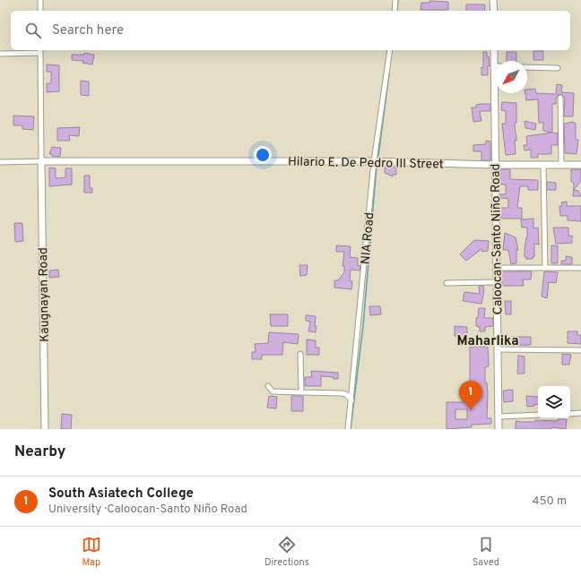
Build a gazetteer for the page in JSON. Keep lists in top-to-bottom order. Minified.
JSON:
{"streets":{"street":["Hilario E. De Pedro III Street","NIA Road","Caloocan-Santo Niño Road","Kaugnayan Road"]},"crossings":[["Hilario E. De Pedro III Street","NIA Road"],["Hilario E. De Pedro III Street","Caloocan-Santo Niño Road"],["Hilario E. De Pedro III Street","Kaugnayan Road"]],"districts":["Maharlika"],"north":"bottom left","page":{"search":"Search here","pins":"1","heading":"Nearby","list":[{"mark":"1","name":"South Asiatech College","note":"University · Caloocan-Santo Niño Road","value":"450 m"}],"nav":["Map","Directions","Saved"]}}
